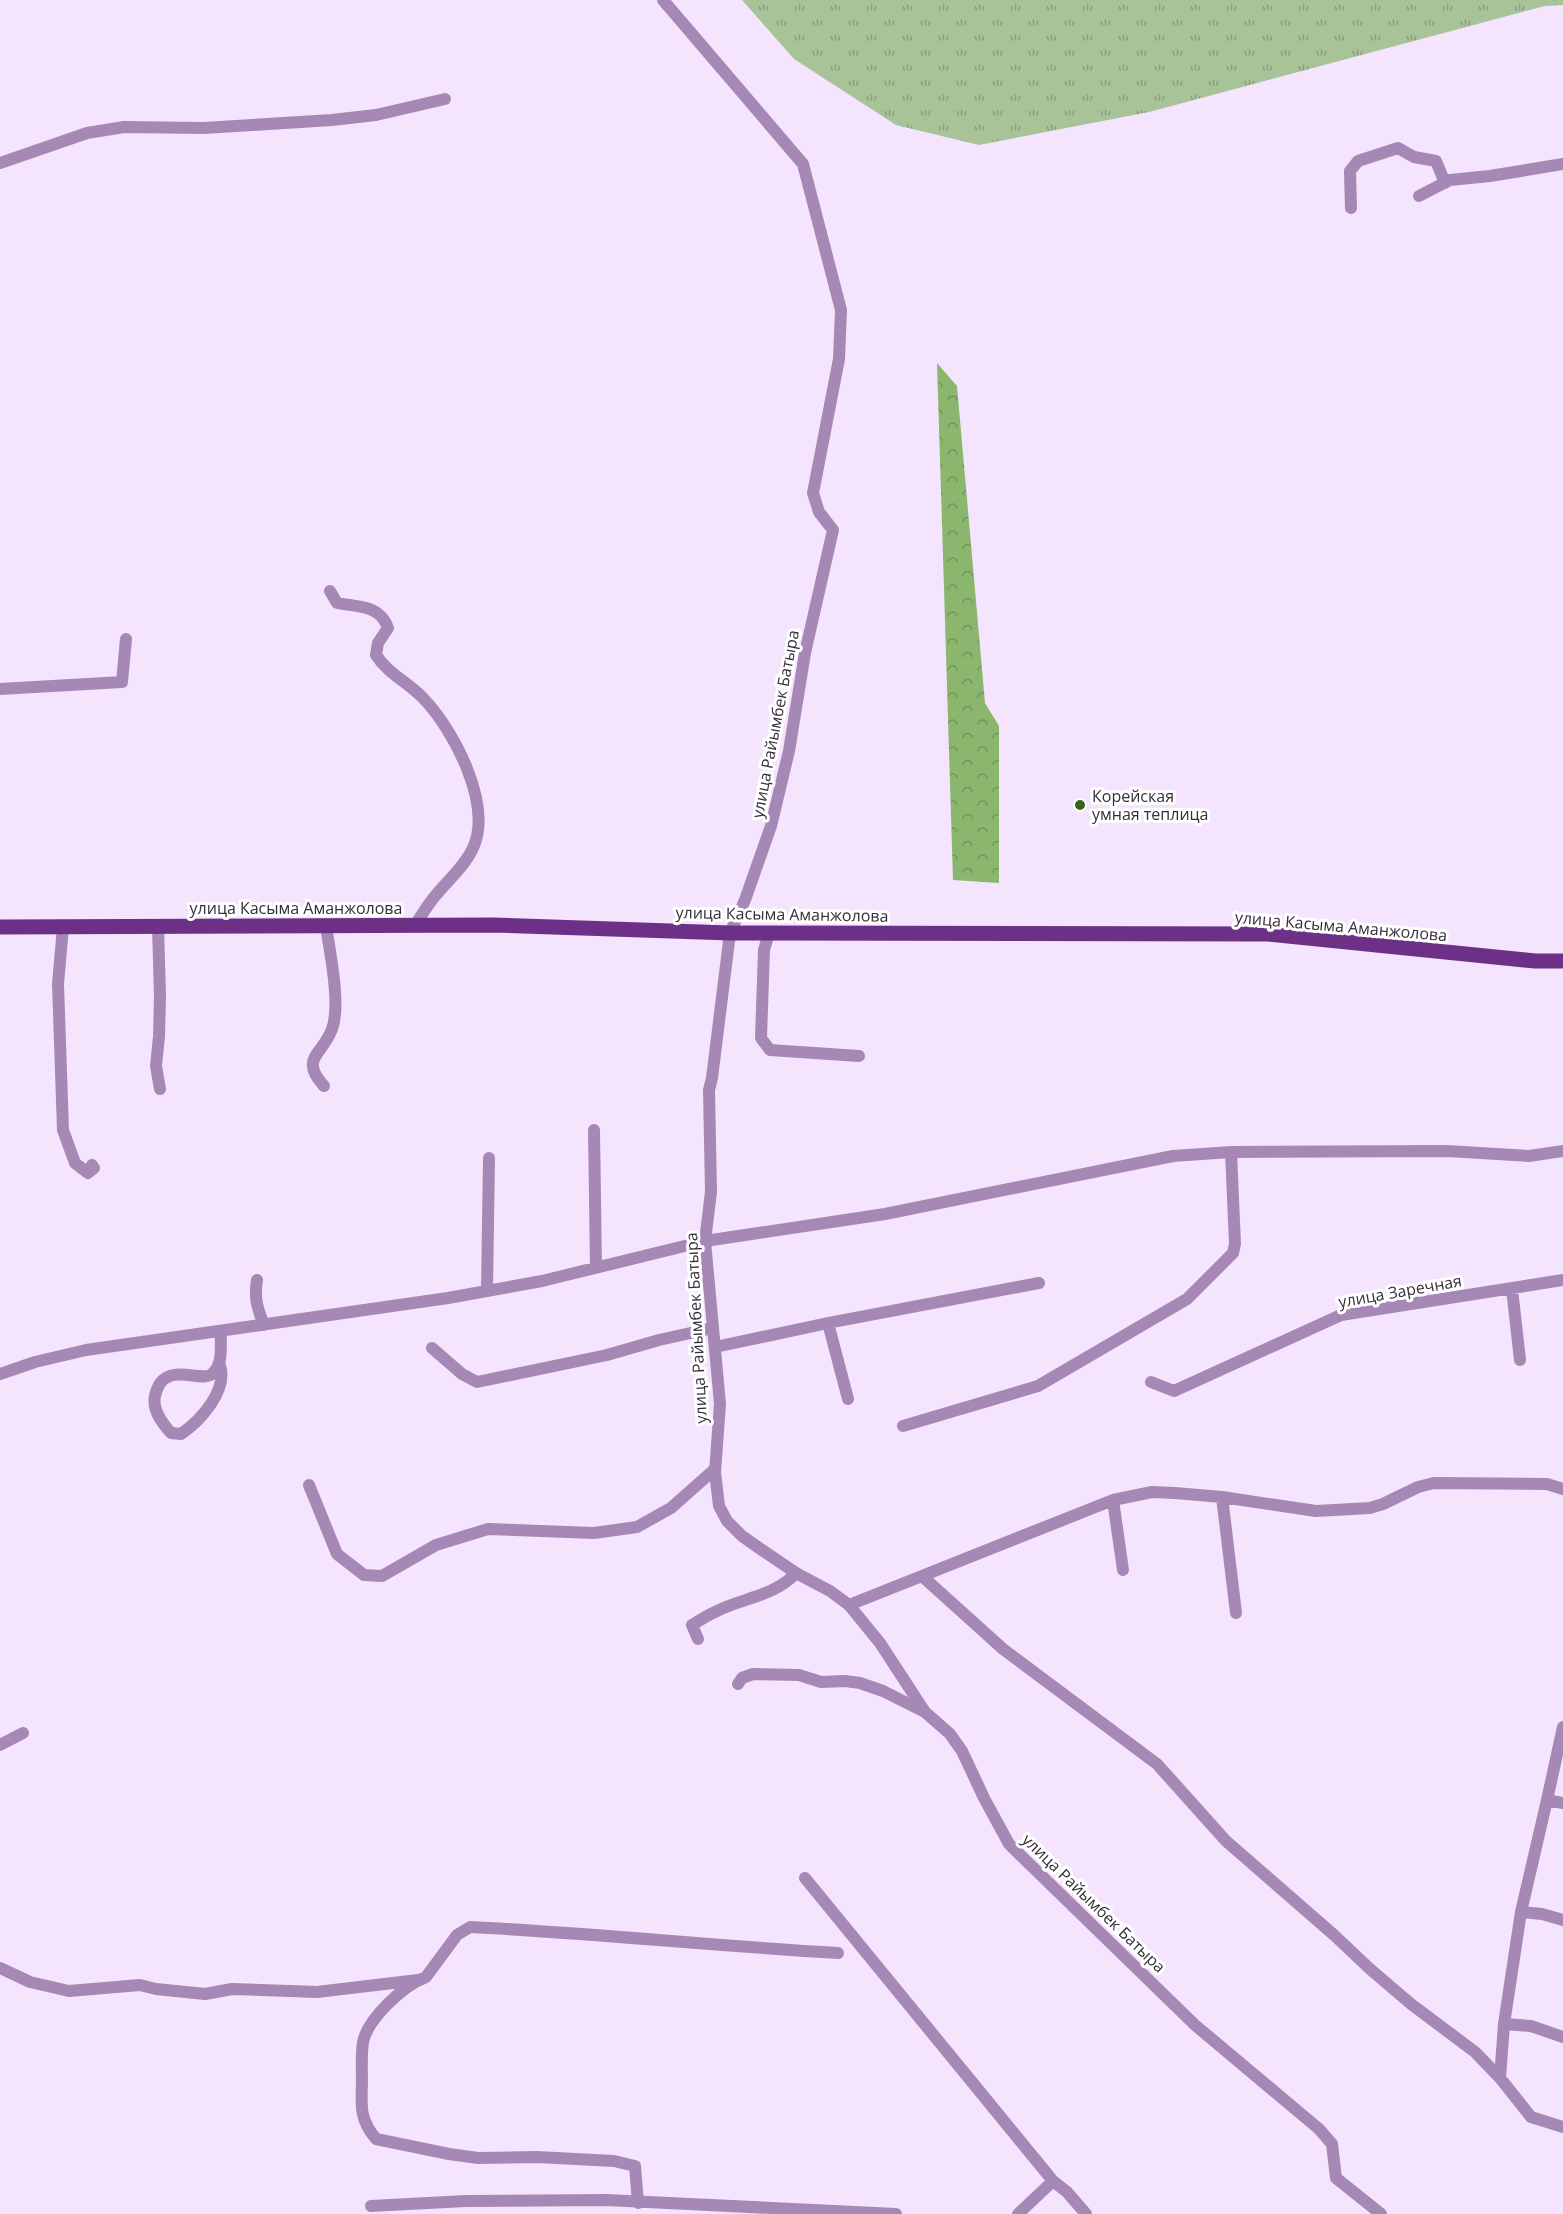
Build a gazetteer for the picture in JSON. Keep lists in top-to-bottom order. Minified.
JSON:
{"streets":{"main road":["улица Касыма Аманжолова"],"street":["улица Райымбек Батыра","улица Заречная"]},"crossings":[["улица Райымбек Батыра","улица Касыма Аманжолова"]],"places":["Корейская умная теплица"]}
